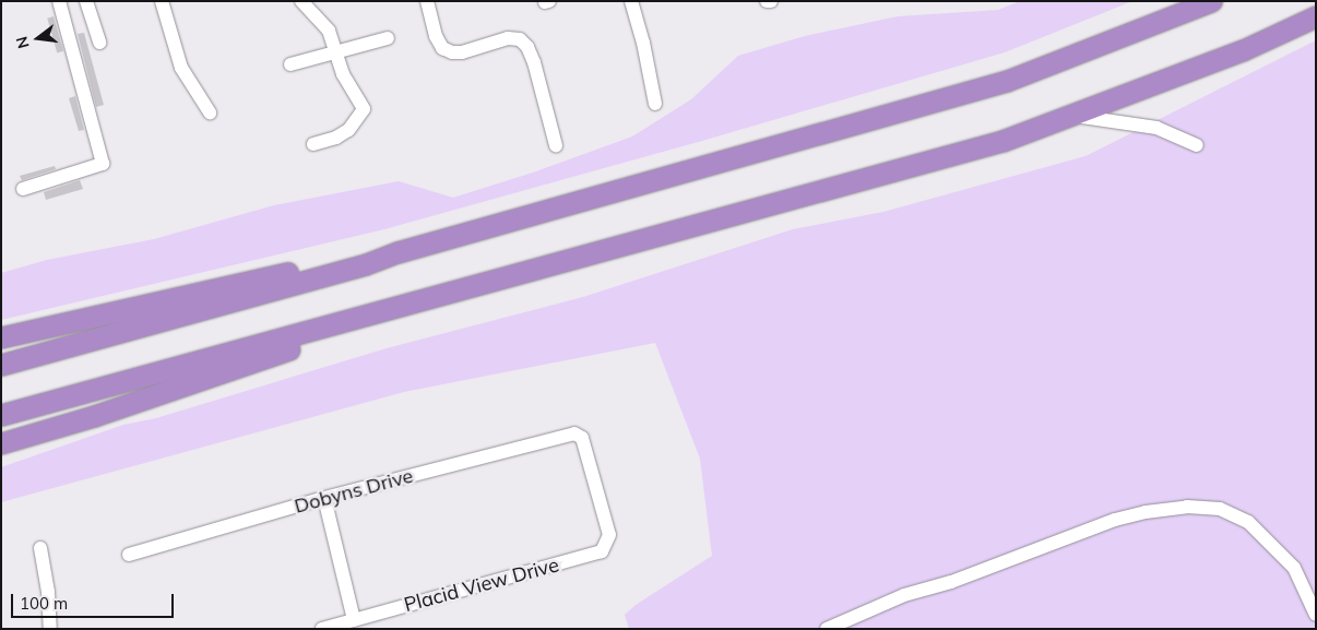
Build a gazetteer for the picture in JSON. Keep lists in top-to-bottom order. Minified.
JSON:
{"streets":{"street":["Dobyns Drive","Placid View Drive"]},"crossings":[["Dobyns Drive","Placid View Drive"]],"scale_bar":"100 m","north":"left"}
